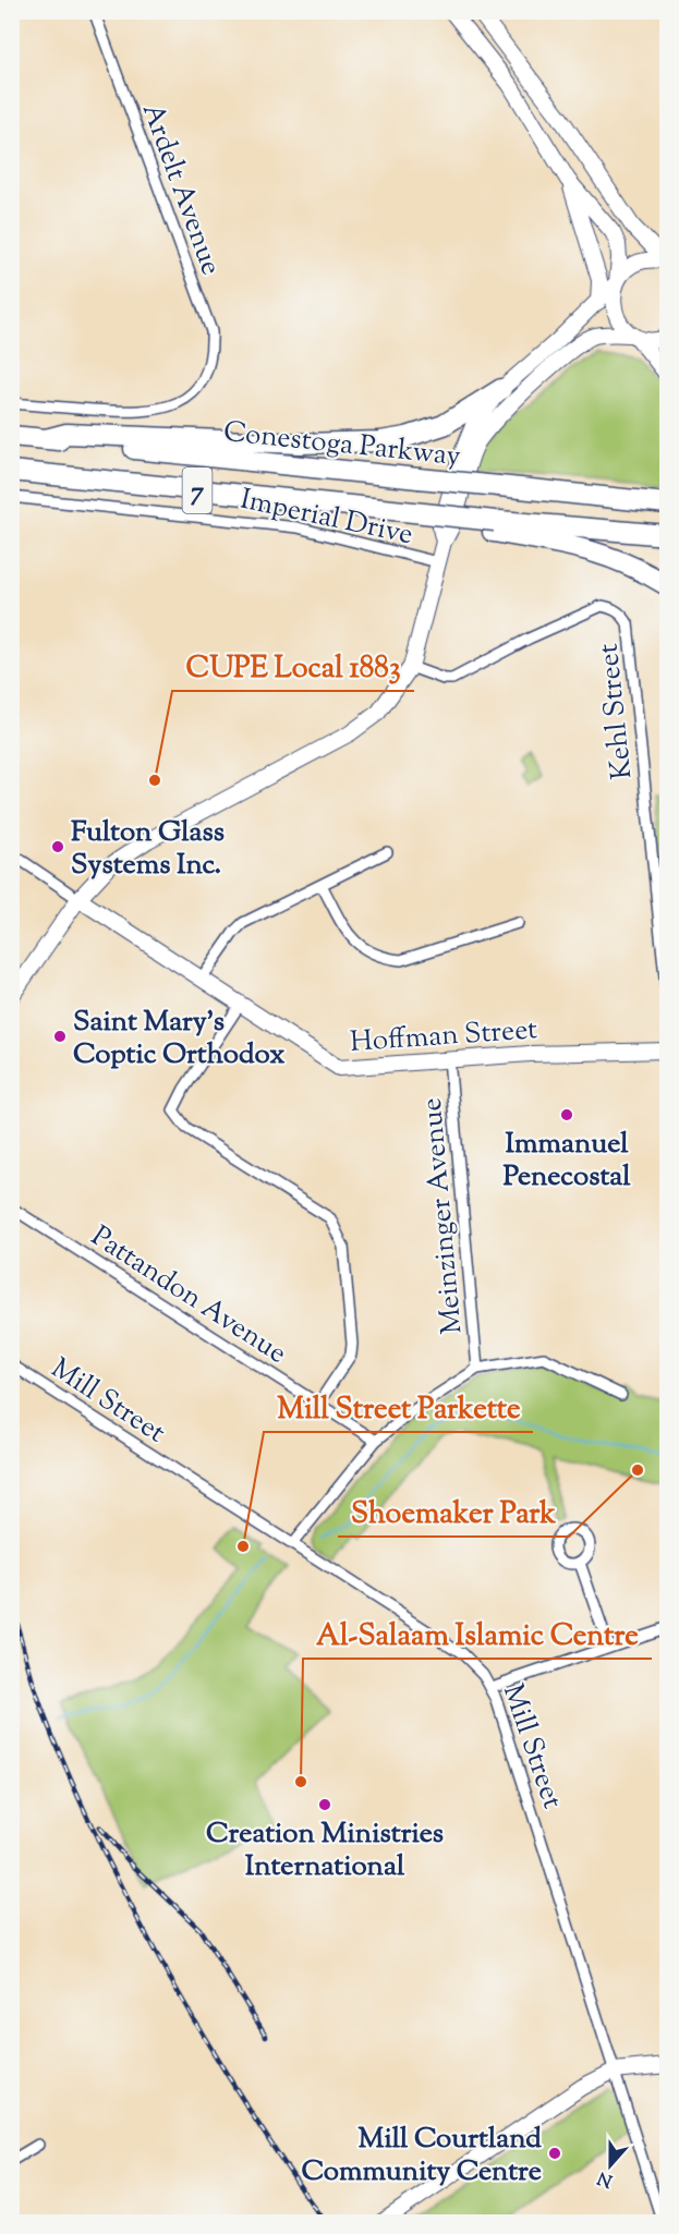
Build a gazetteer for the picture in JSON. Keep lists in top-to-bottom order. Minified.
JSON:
{"streets":{"highway":["Conestoga Parkway","7"],"main road":["Hoffman Street"],"street":["Ardelt Avenue","Imperial Drive","Kehl Street","Meinzinger Avenue","Pattandon Avenue","Mill Street"]},"crossings":[["Hoffman Street","Meinzinger Avenue"]],"places":["CUPE Local 1883","Fulton Glass Systems Inc.","Saint Mary's Coptic Orthodox","Immanuel Penecostal","Shoemaker Park","Mill Street Parkette","Al-Salaam Islamic Centre","Creation Ministries International","Mill Courtland Community Centre"],"north":"bottom"}
